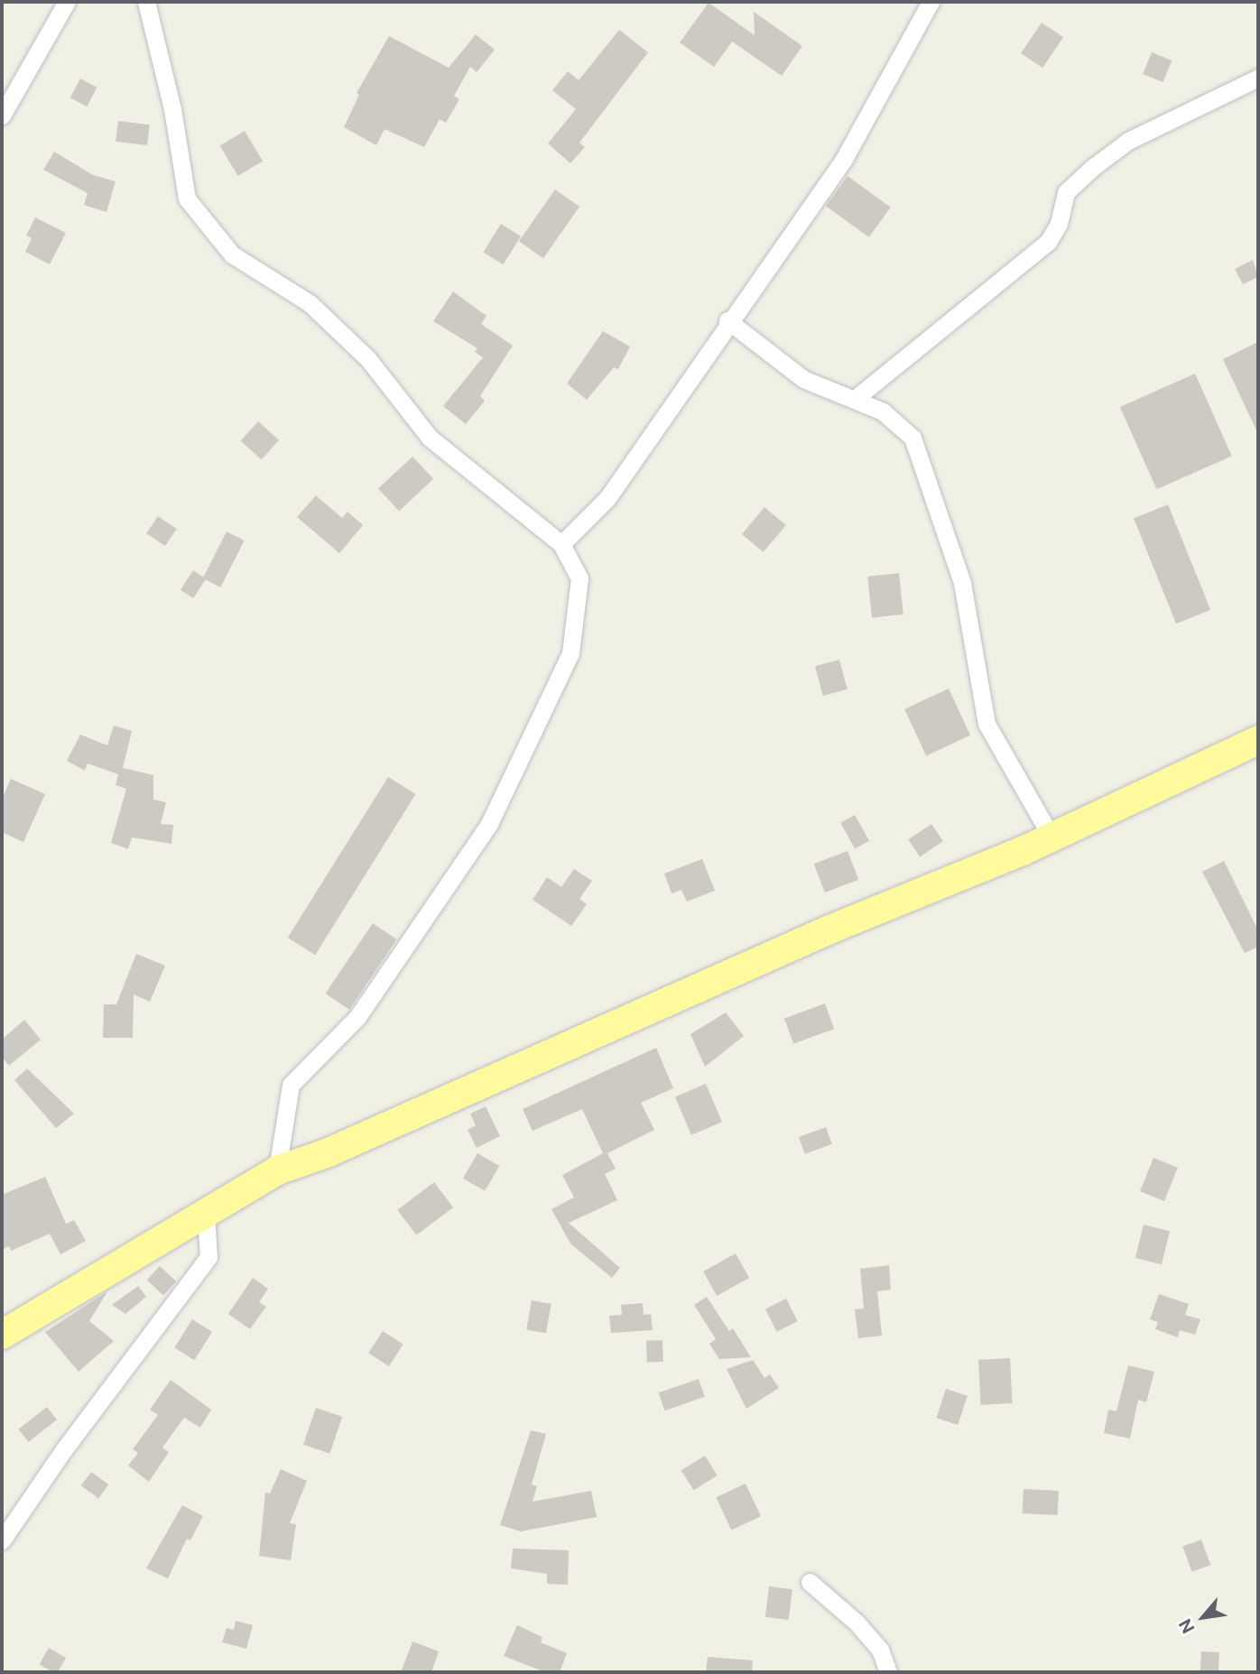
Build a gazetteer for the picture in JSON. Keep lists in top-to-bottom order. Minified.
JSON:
{"north":"bottom left"}
